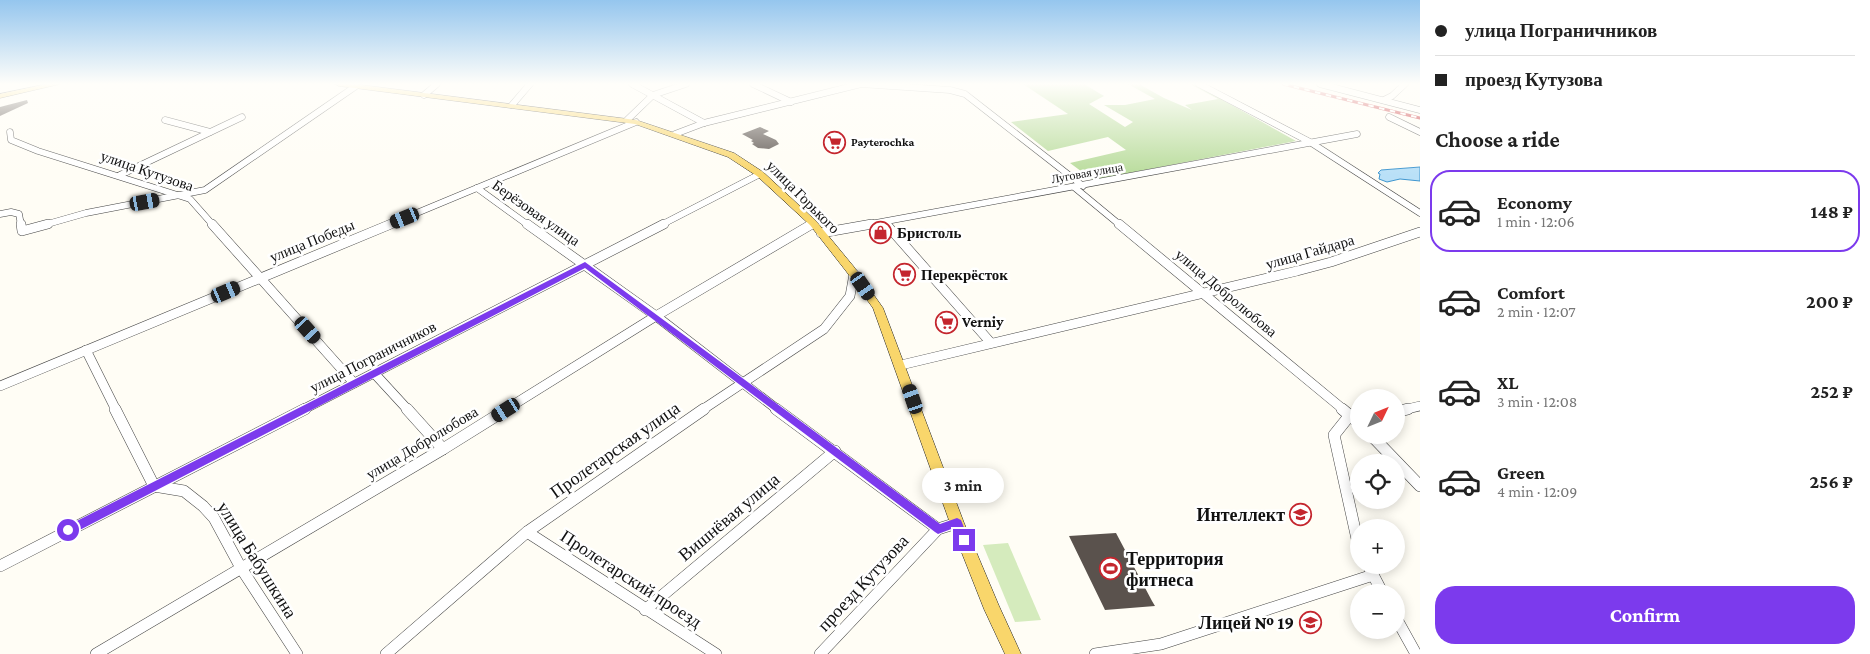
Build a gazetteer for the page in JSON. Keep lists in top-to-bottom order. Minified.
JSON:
{"streets":{"main road":["улица Горького"],"street":["улица Кутузова","Луговая улица","Берёзовая улица","улица Победы","улица Гайдара","улица Добролюбова","улица Пограничников","Пролетарская улица","Вишнёвая улица","улица Бабушкина","Пролетарский проезд","проезд Кутузова"]},"crossings":[["улица Кутузова","улица Победы"],["улица Кутузова","улица Пограничников"],["Луговая улица","улица Горького"],["Луговая улица","улица Добролюбова"],["улица Горького","улица Победы"],["улица Горького","улица Гайдара"],["улица Горького","улица Добролюбова"],["улица Горького","улица Пограничников"],["улица Горького","Пролетарская улица"],["улица Горького","проезд Кутузова"],["Берёзовая улица","улица Победы"],["Берёзовая улица","улица Добролюбова"],["Берёзовая улица","улица Пограничников"],["Берёзовая улица","Пролетарская улица"],["Берёзовая улица","Вишнёвая улица"],["Берёзовая улица","проезд Кутузова"],["улица Гайдара","улица Добролюбова"],["улица Добролюбова","улица Бабушкина"],["улица Пограничников","улица Бабушкина"],["Пролетарская улица","Пролетарский проезд"],["Вишнёвая улица","Пролетарский проезд"]],"places":{"supermarket":["Payterochka","Перекрёсток","Verniy"],"shop":["Бристоль"],"school or university":["Интеллект","Лицей № 19"],"sports":["Территория фитнеса"]},"north":"top right","page":{"banner":["улица Пограничников","проезд Кутузова"],"heading":"Choose a ride","list":[{"name":"Economy","note":"1 min · 12:06","value":"148 ₽"},{"name":"Comfort","note":"2 min · 12:07","value":"200 ₽"},{"name":"XL","note":"3 min · 12:08","value":"252 ₽"},{"name":"Green","note":"4 min · 12:09","value":"256 ₽"}],"map_buttons":["+","−"],"bubble":"3 min","buttons":"Confirm"}}
